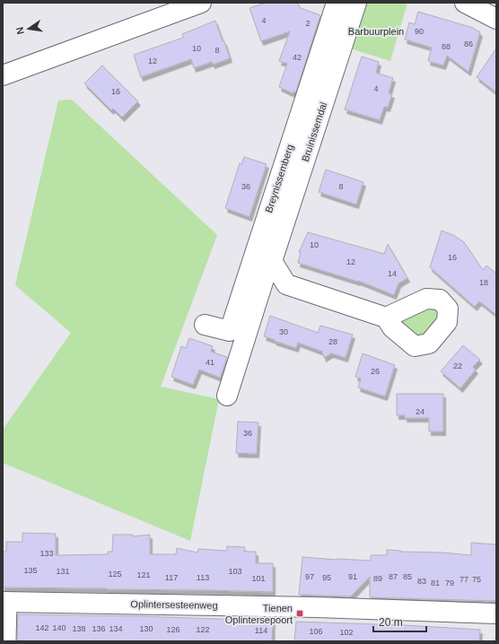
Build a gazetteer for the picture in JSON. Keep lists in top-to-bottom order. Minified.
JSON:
{"streets":{"street":["Bruinissemdal","Breynissemberg","Oplintersesteenweg"]},"parks":["Barbuurplein"],"places":{"transit":["Tienen Oplintersepoort"]},"house_numbers":["4","2","90","86","88","10","8","42","12","4","16","36","8","10","16","12","14","18","30","28","41","22","26","24","36","133","135","131","103","125","121","97","91","87","85","117","113","95","101","89","77","75","83","81","79","142","140","138","136","134","130","126","122","114","106","102"],"scale_bar":"20 m","north":"left"}
